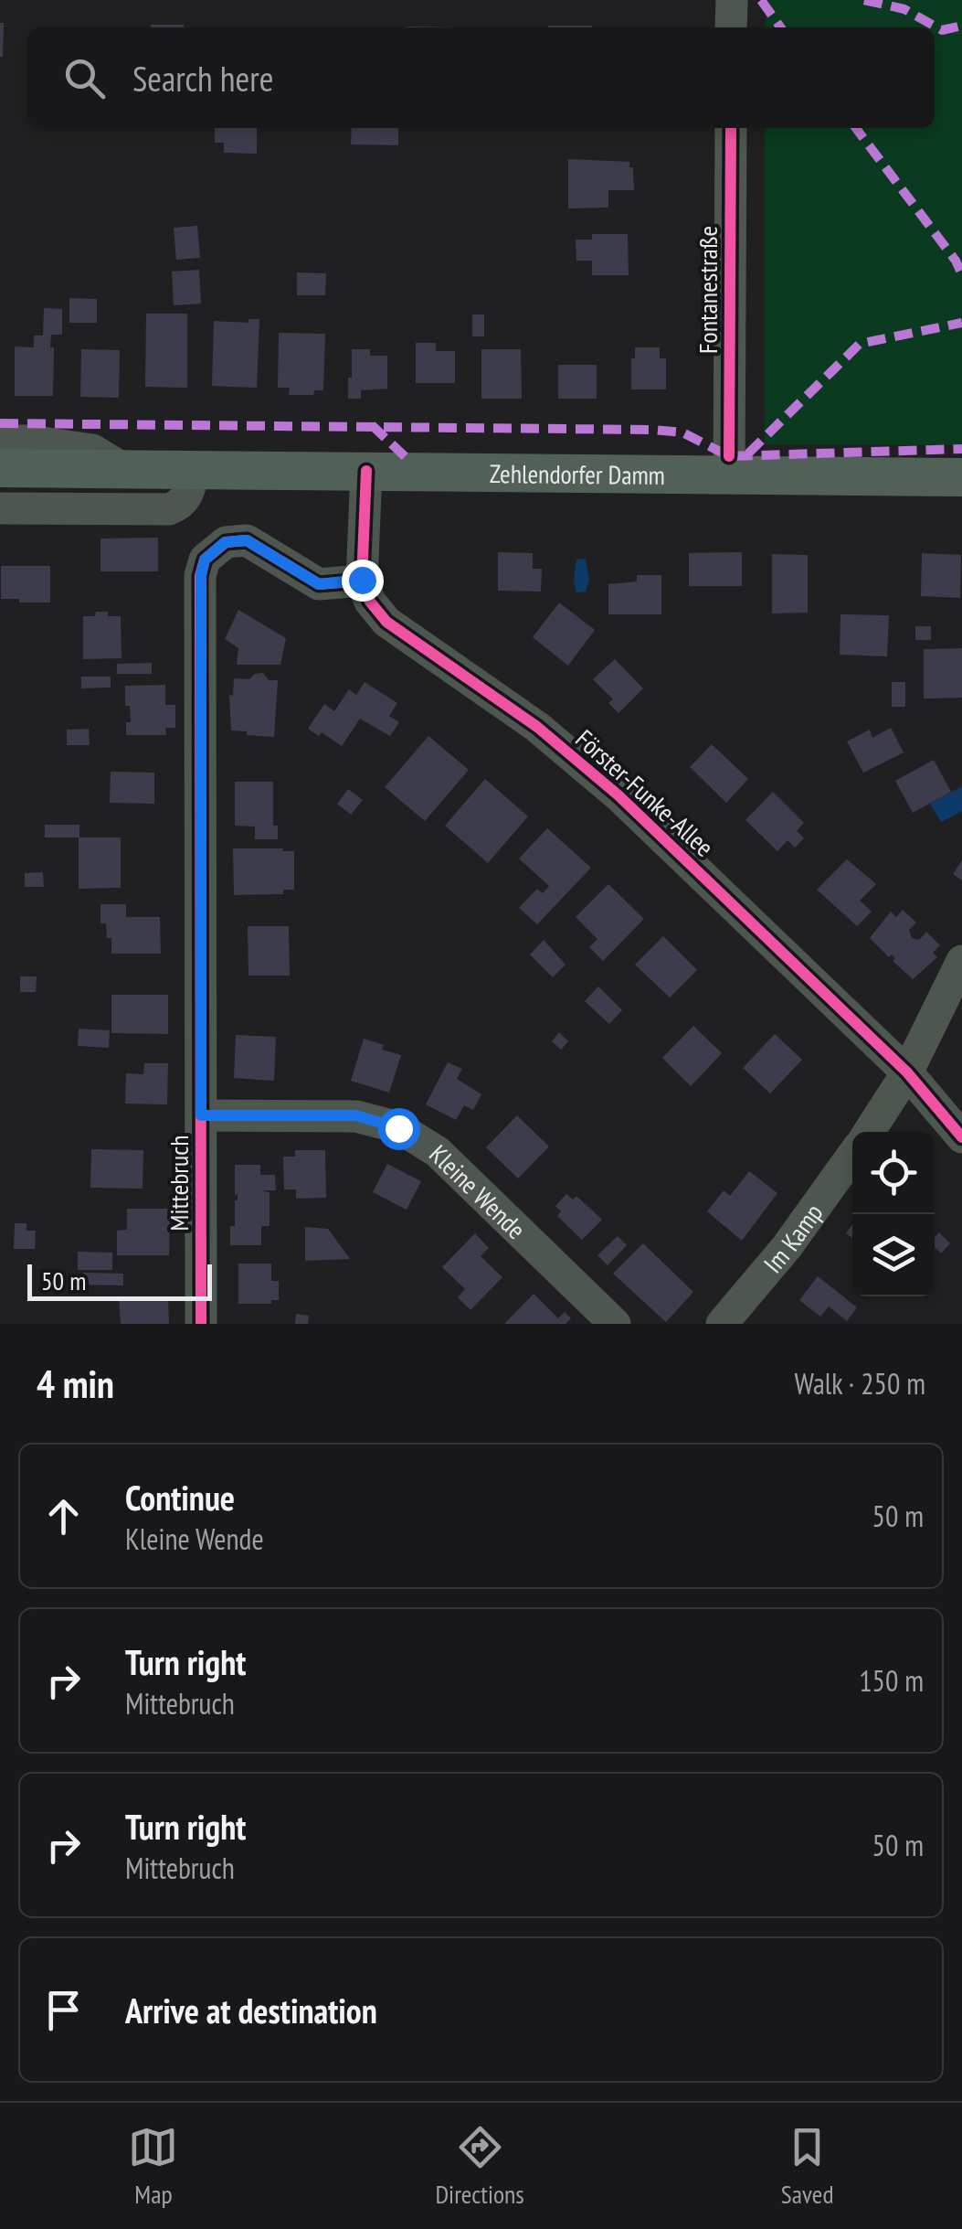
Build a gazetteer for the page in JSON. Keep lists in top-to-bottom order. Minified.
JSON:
{"streets":{"main road":["Zehlendorfer Damm"],"street":["Fontanestraße","Förster-Funke-Allee","Mittebruch","Kleine Wende","Im Kamp"]},"crossings":[["Fontanestraße","Zehlendorfer Damm"],["Förster-Funke-Allee","Mittebruch"],["Mittebruch","Kleine Wende"]],"scale_bar":"50 m","page":{"search":"Search here","scale":"50 m","heading":["4 min","Walk · 250 m"],"list":[["Continue","Kleine Wende","50 m"],["Turn right","Mittebruch","150 m"],["Turn right","Mittebruch","50 m"],"Arrive at destination"],"nav":["Map","Directions","Saved"]}}
